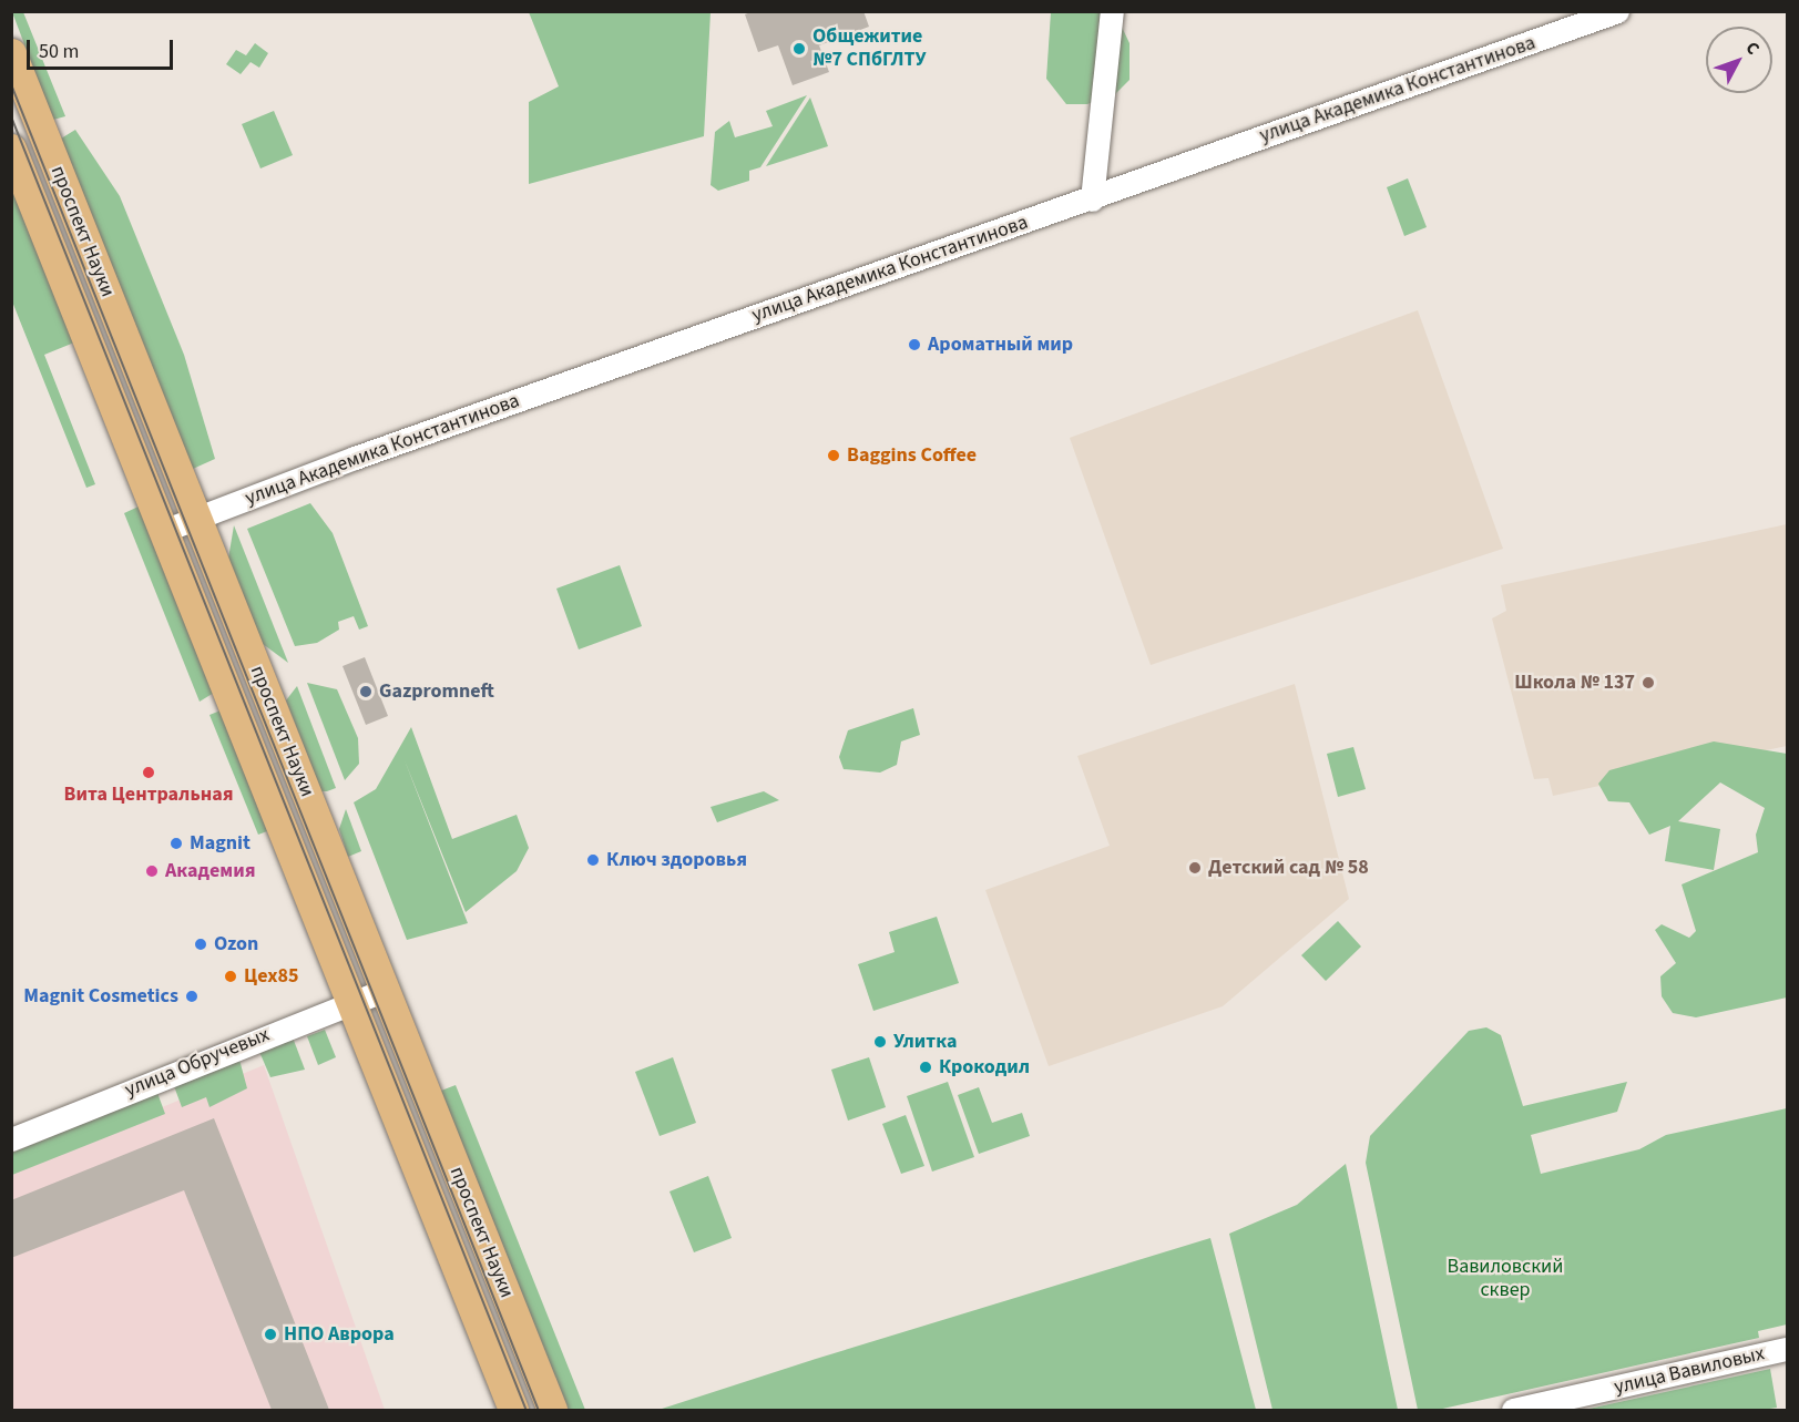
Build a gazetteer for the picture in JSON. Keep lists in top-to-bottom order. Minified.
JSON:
{"streets":{"main road":["проспект Науки"],"street":["улица Академика Константинова","улица Обручевых","улица Вавиловых"]},"crossings":[["улица Академика Константинова","проспект Науки"],["проспект Науки","улица Обручевых"]],"parks":["Вавиловский сквер"],"places":["Общежитие №7 СПбГЛТУ","Ароматный мир","Baggins Coffee","Школа № 137","Gazpromneft","Вита Центральная","Magnit","Ключ здоровья","Детский сад № 58","Академия","Ozon","Цех85","Magnit Cosmetics","Улитка","Крокодил","НПО Аврора"],"scale_bar":"50 m","north":"top right"}
